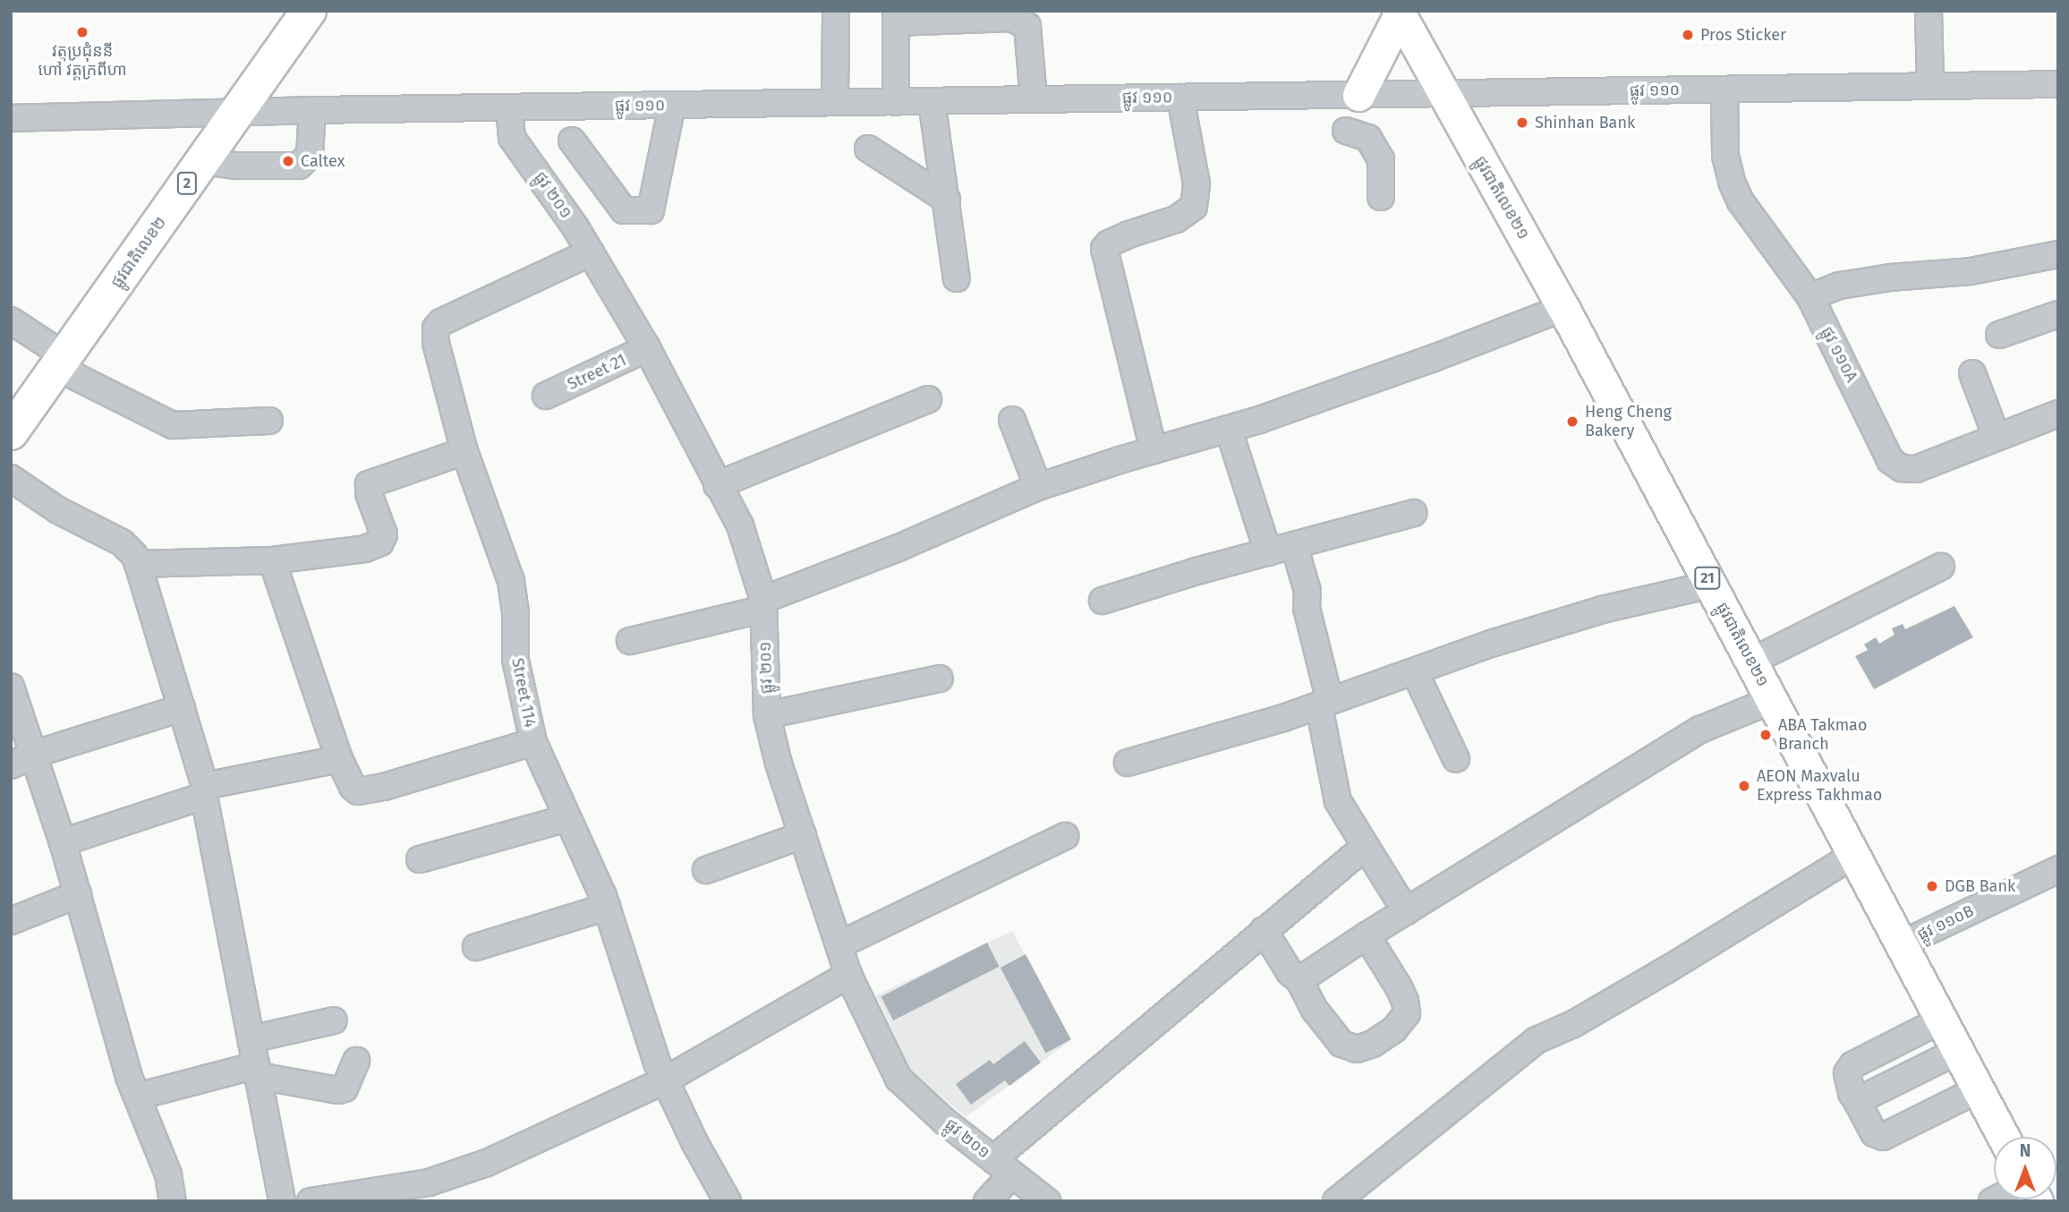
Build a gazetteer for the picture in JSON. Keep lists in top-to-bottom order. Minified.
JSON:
{"streets":{"highway":["2","ផ្លូវជាតិលេខ២"],"main road":["ផ្លូវជាតិលេខ២១","21"],"street":["ផ្លូវ ១១០","ផ្លូវ ២០១","ផ្លូវ ១១០A","Street 21","Street 114","ផ្លូវ ១១០B"]},"crossings":[["ផ្លូវ ១១០","ផ្លូវ ២០១"],["ផ្លូវ ១១០","ផ្លូវជាតិលេខ២១"],["ផ្លូវ ១១០","ផ្លូវជាតិលេខ២"],["ផ្លូវ ១១០","ផ្លូវ ១១០A"],["ផ្លូវ ២០១","Street 21"],["ផ្លូវ ២០១","Street 114"],["ផ្លូវជាតិលេខ២១","ផ្លូវ ១១០B"]],"places":["វត្តប្រជុំននី ហៅ វត្តក្រពីហា","Pros Sticker","Shinhan Bank","Caltex","Heng Cheng Bakery","ABA Takmao Branch","AEON Maxvalu Express Takhmao","DGB Bank"],"north":"top"}
